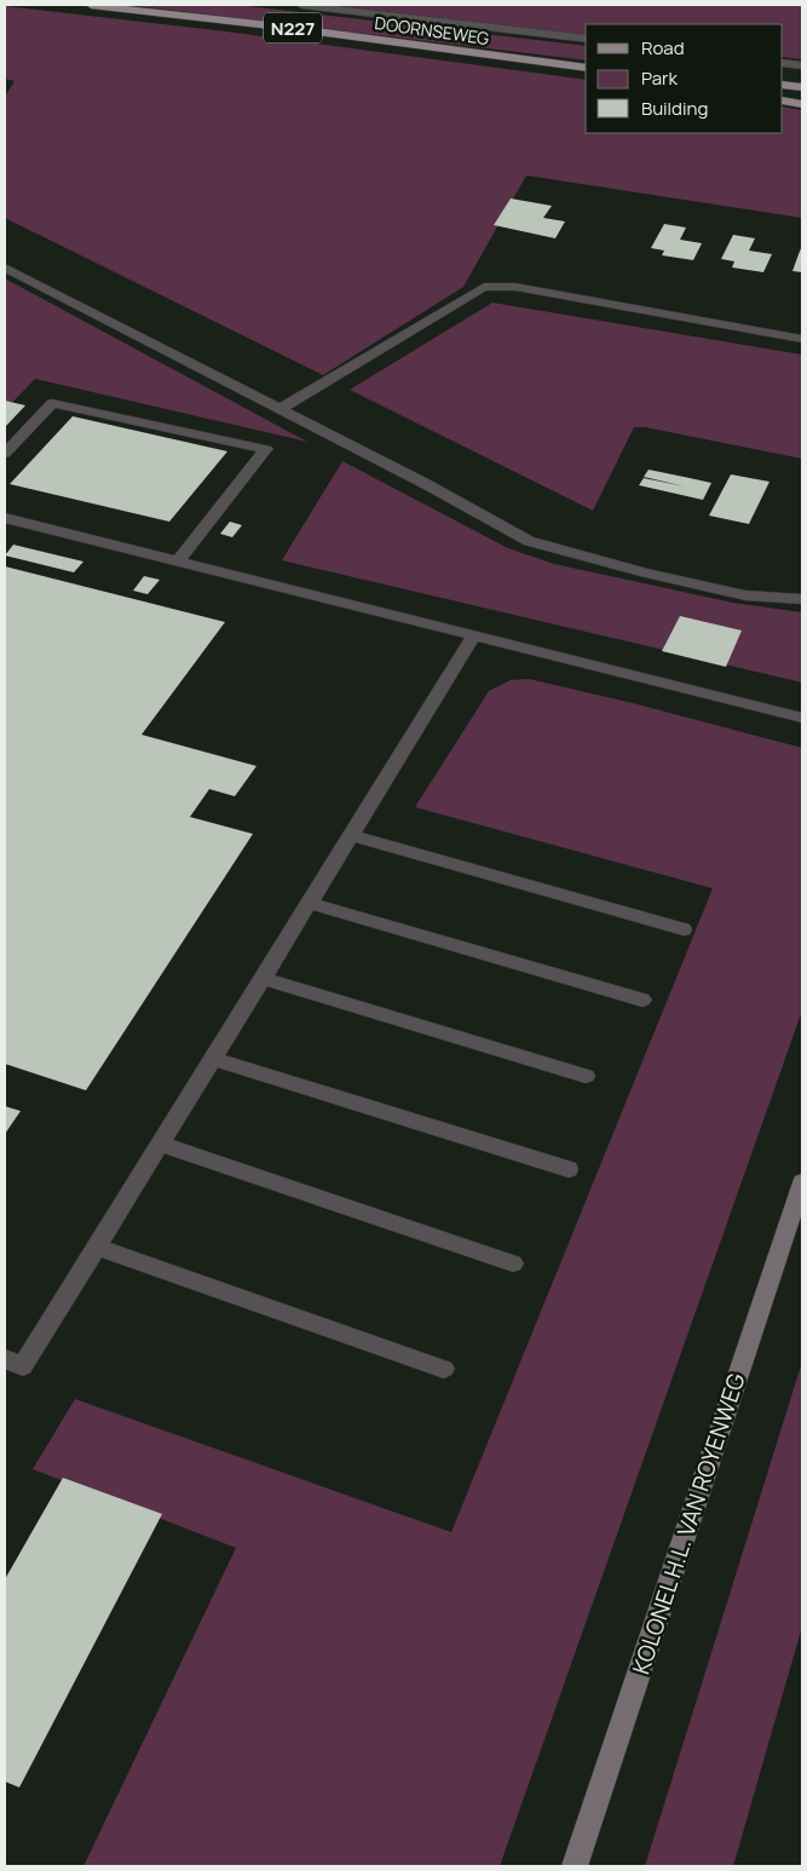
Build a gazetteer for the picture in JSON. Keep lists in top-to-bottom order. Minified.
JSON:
{"streets":{"main road":["N227","DOORNSEWEG"],"street":["KOLONEL H.L. VAN ROYENWEG"]},"legend":["Road","Park","Building"]}
